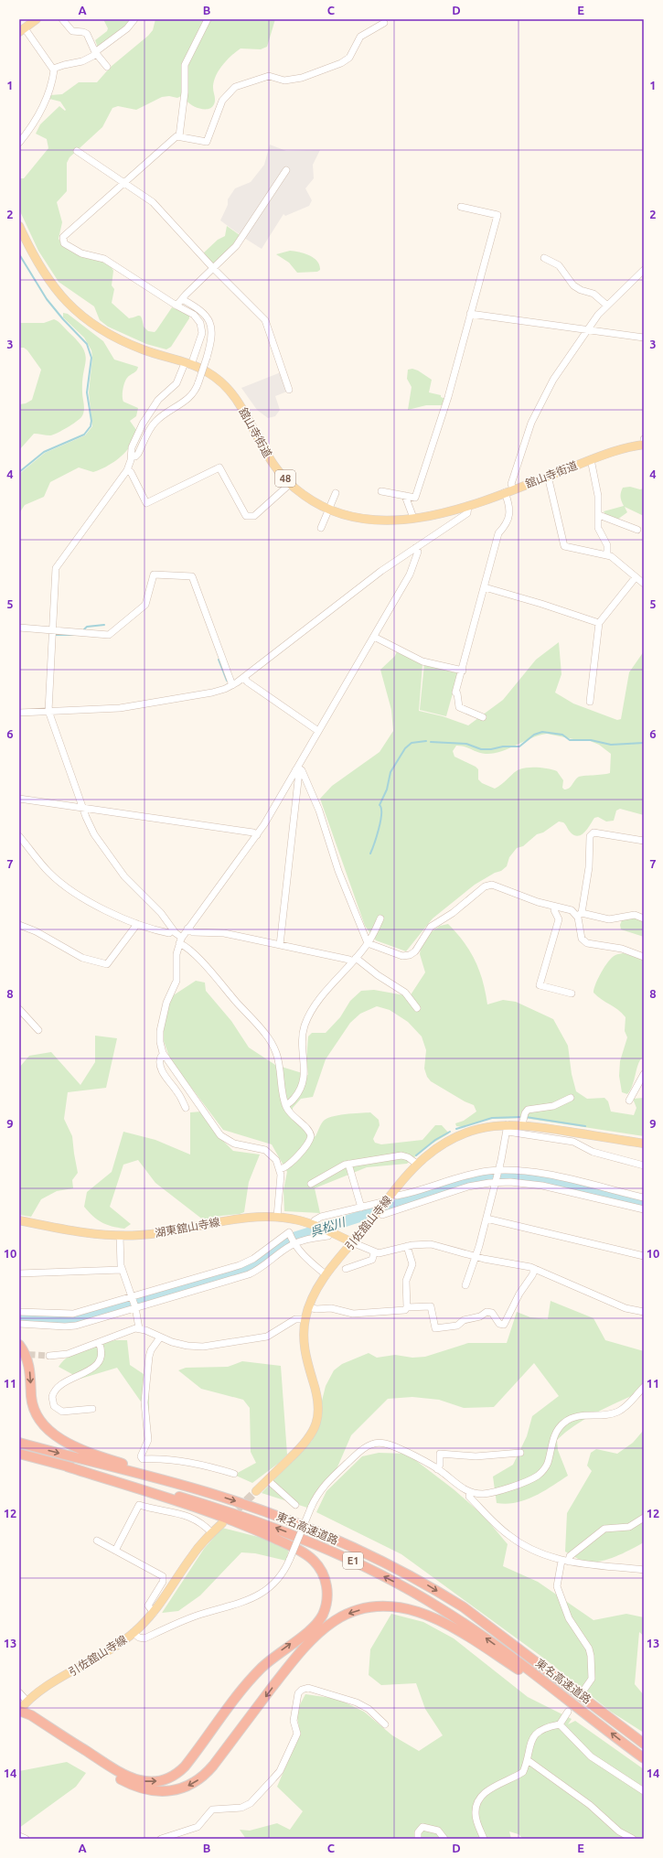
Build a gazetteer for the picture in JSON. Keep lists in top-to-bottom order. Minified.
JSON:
{"streets":{"highway":["東名高速道路","E1"],"main road":["舘山寺街道","48","引佐舘山寺線","湖東舘山寺線"]},"crossings":[["引佐舘山寺線","湖東舘山寺線"]],"water":["呉松川"],"grid":{"columns":["A","B","C","D","E"],"rows":["1","2","3","4","5","6","7","8","9","10","11","12","13","14"]}}
